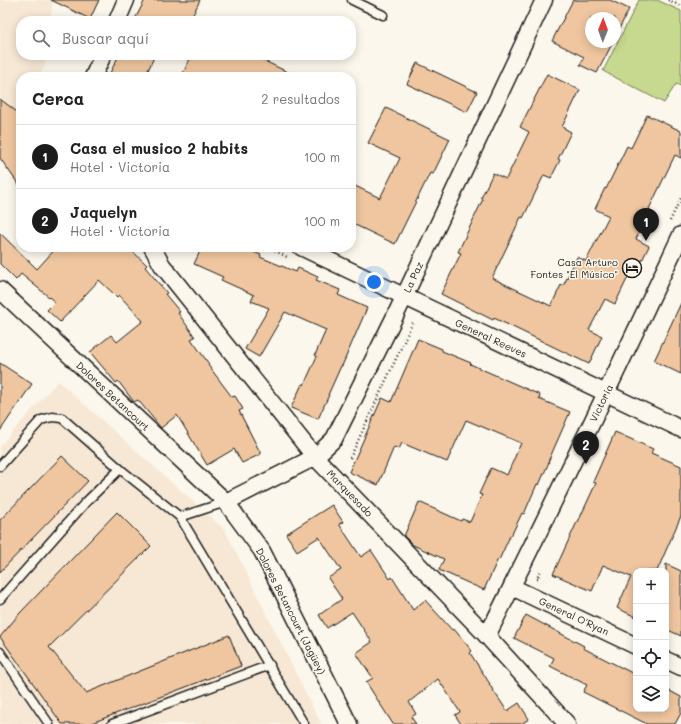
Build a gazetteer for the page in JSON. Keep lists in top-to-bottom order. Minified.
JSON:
{"streets":{"street":["La Paz","General Reeves","Dolores Betancourt","Victoria","Marquesado","Dolores Betancourt (Jagüey)","General O'Ryan"]},"crossings":[["La Paz","General Reeves"],["La Paz","Dolores Betancourt"],["La Paz","Marquesado"],["La Paz","Dolores Betancourt (Jagüey)"],["General Reeves","Victoria"],["Dolores Betancourt","Dolores Betancourt (Jagüey)"],["Victoria","Marquesado"],["Victoria","General O'Ryan"]],"places":{"hotel":["Casa Arturo Fontes \"El Músico\""]},"north":"top","page":{"search":"Buscar aquí","heading":["Cerca","2 resultados"],"list":[{"mark":"1","name":"Casa el musico 2 habits","note":"Hotel · Victoria","value":"100 m"},{"mark":"2","name":"Jaquelyn","note":"Hotel · Victoria","value":"100 m"}],"pins":["1","2"],"map_buttons":["+","−"]}}
